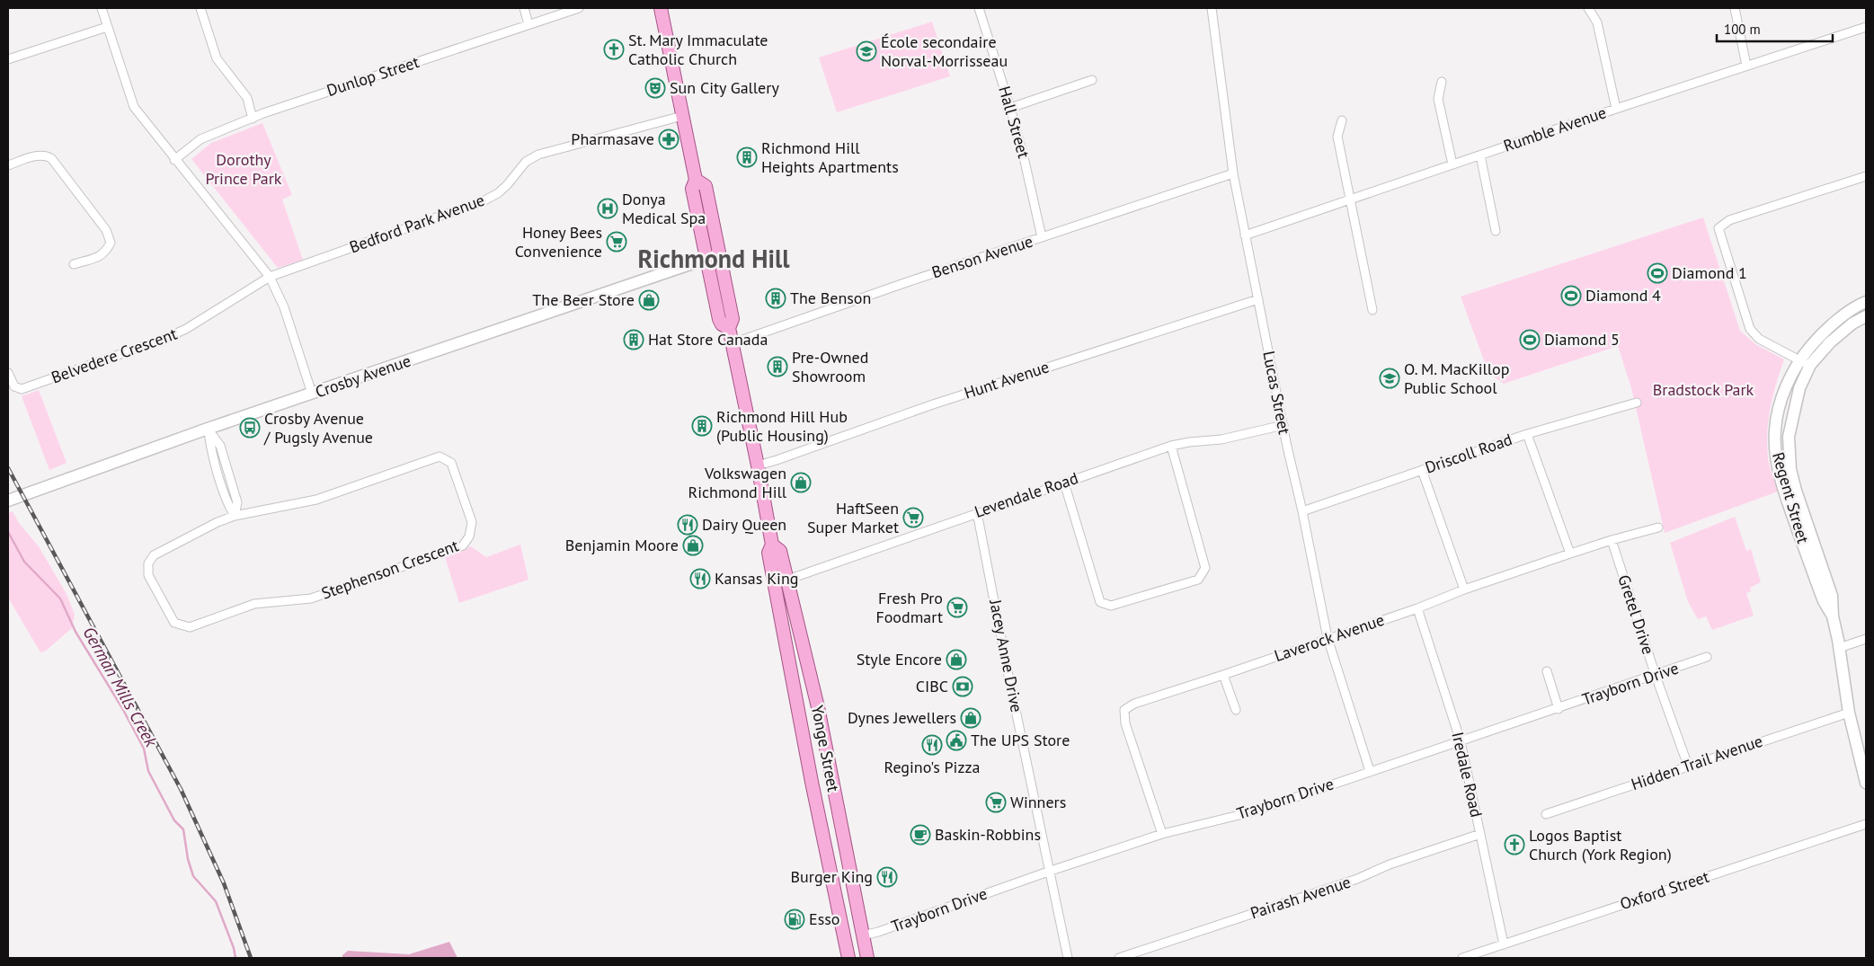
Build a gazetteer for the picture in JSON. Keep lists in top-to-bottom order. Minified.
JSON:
{"streets":{"main road":["Yonge Street"],"street":["Dunlop Street","Hall Street","Rumble Avenue","Bedford Park Avenue","Benson Avenue","Belvedere Crescent","Crosby Avenue","Hunt Avenue","Lucas Street","Driscoll Road","Levendale Road","Regent Street","Stephenson Crescent","Gretel Drive","Laverock Avenue","Jacey Anne Drive","Trayborn Drive","Hidden Trail Avenue","Iredale Road","Oxford Street","Pairash Avenue"]},"crossings":[["Hall Street","Benson Avenue"],["Rumble Avenue","Lucas Street"],["Bedford Park Avenue","Belvedere Crescent"],["Bedford Park Avenue","Yonge Street"],["Benson Avenue","Lucas Street"],["Benson Avenue","Yonge Street"],["Crosby Avenue","Yonge Street"],["Hunt Avenue","Lucas Street"],["Hunt Avenue","Yonge Street"],["Lucas Street","Driscoll Road"],["Lucas Street","Levendale Road"],["Lucas Street","Laverock Avenue"],["Lucas Street","Trayborn Drive"],["Levendale Road","Jacey Anne Drive"],["Levendale Road","Yonge Street"],["Regent Street","Hidden Trail Avenue"],["Gretel Drive","Laverock Avenue"],["Gretel Drive","Trayborn Drive"],["Gretel Drive","Hidden Trail Avenue"],["Laverock Avenue","Trayborn Drive"],["Laverock Avenue","Iredale Road"],["Jacey Anne Drive","Trayborn Drive"],["Trayborn Drive","Yonge Street"],["Trayborn Drive","Iredale Road"],["Iredale Road","Oxford Street"],["Iredale Road","Pairash Avenue"]],"districts":["Richmond Hill"],"water":["German Mills Creek"],"parks":["Dorothy Prince Park","Bradstock Park"],"places":{"church":["St. Mary Immaculate Catholic Church","Logos Baptist Church (York Region)"],"school or university":["École secondaire Norval-Morrisseau","O. M. MacKillop Public School"],"theatre":["Sun City Gallery"],"pharmacy":["Pharmasave"],"building":["Richmond Hill Heights Apartments","The Benson","Hat Store Canada","Pre-Owned Showroom","Richmond Hill Hub (Public Housing)"],"hospital":["Donya Medical Spa"],"supermarket":["Honey Bees Convenience","HaftSeen Super Market","Fresh Pro Foodmart","Winners"],"sports":["Diamond 1","Diamond 4","Diamond 5"],"shop":["The Beer Store","Volkswagen Richmond Hill","Benjamin Moore","Style Encore","Dynes Jewellers"],"bus stop":["Crosby Avenue / Pugsly Avenue"],"restaurant":["Dairy Queen","Kansas King","Regino's Pizza","Burger King"],"bank":["CIBC"],"public building":["The UPS Store"],"cafe":["Baskin-Robbins"],"fuel station":["Esso"]},"scale_bar":"100 m"}
